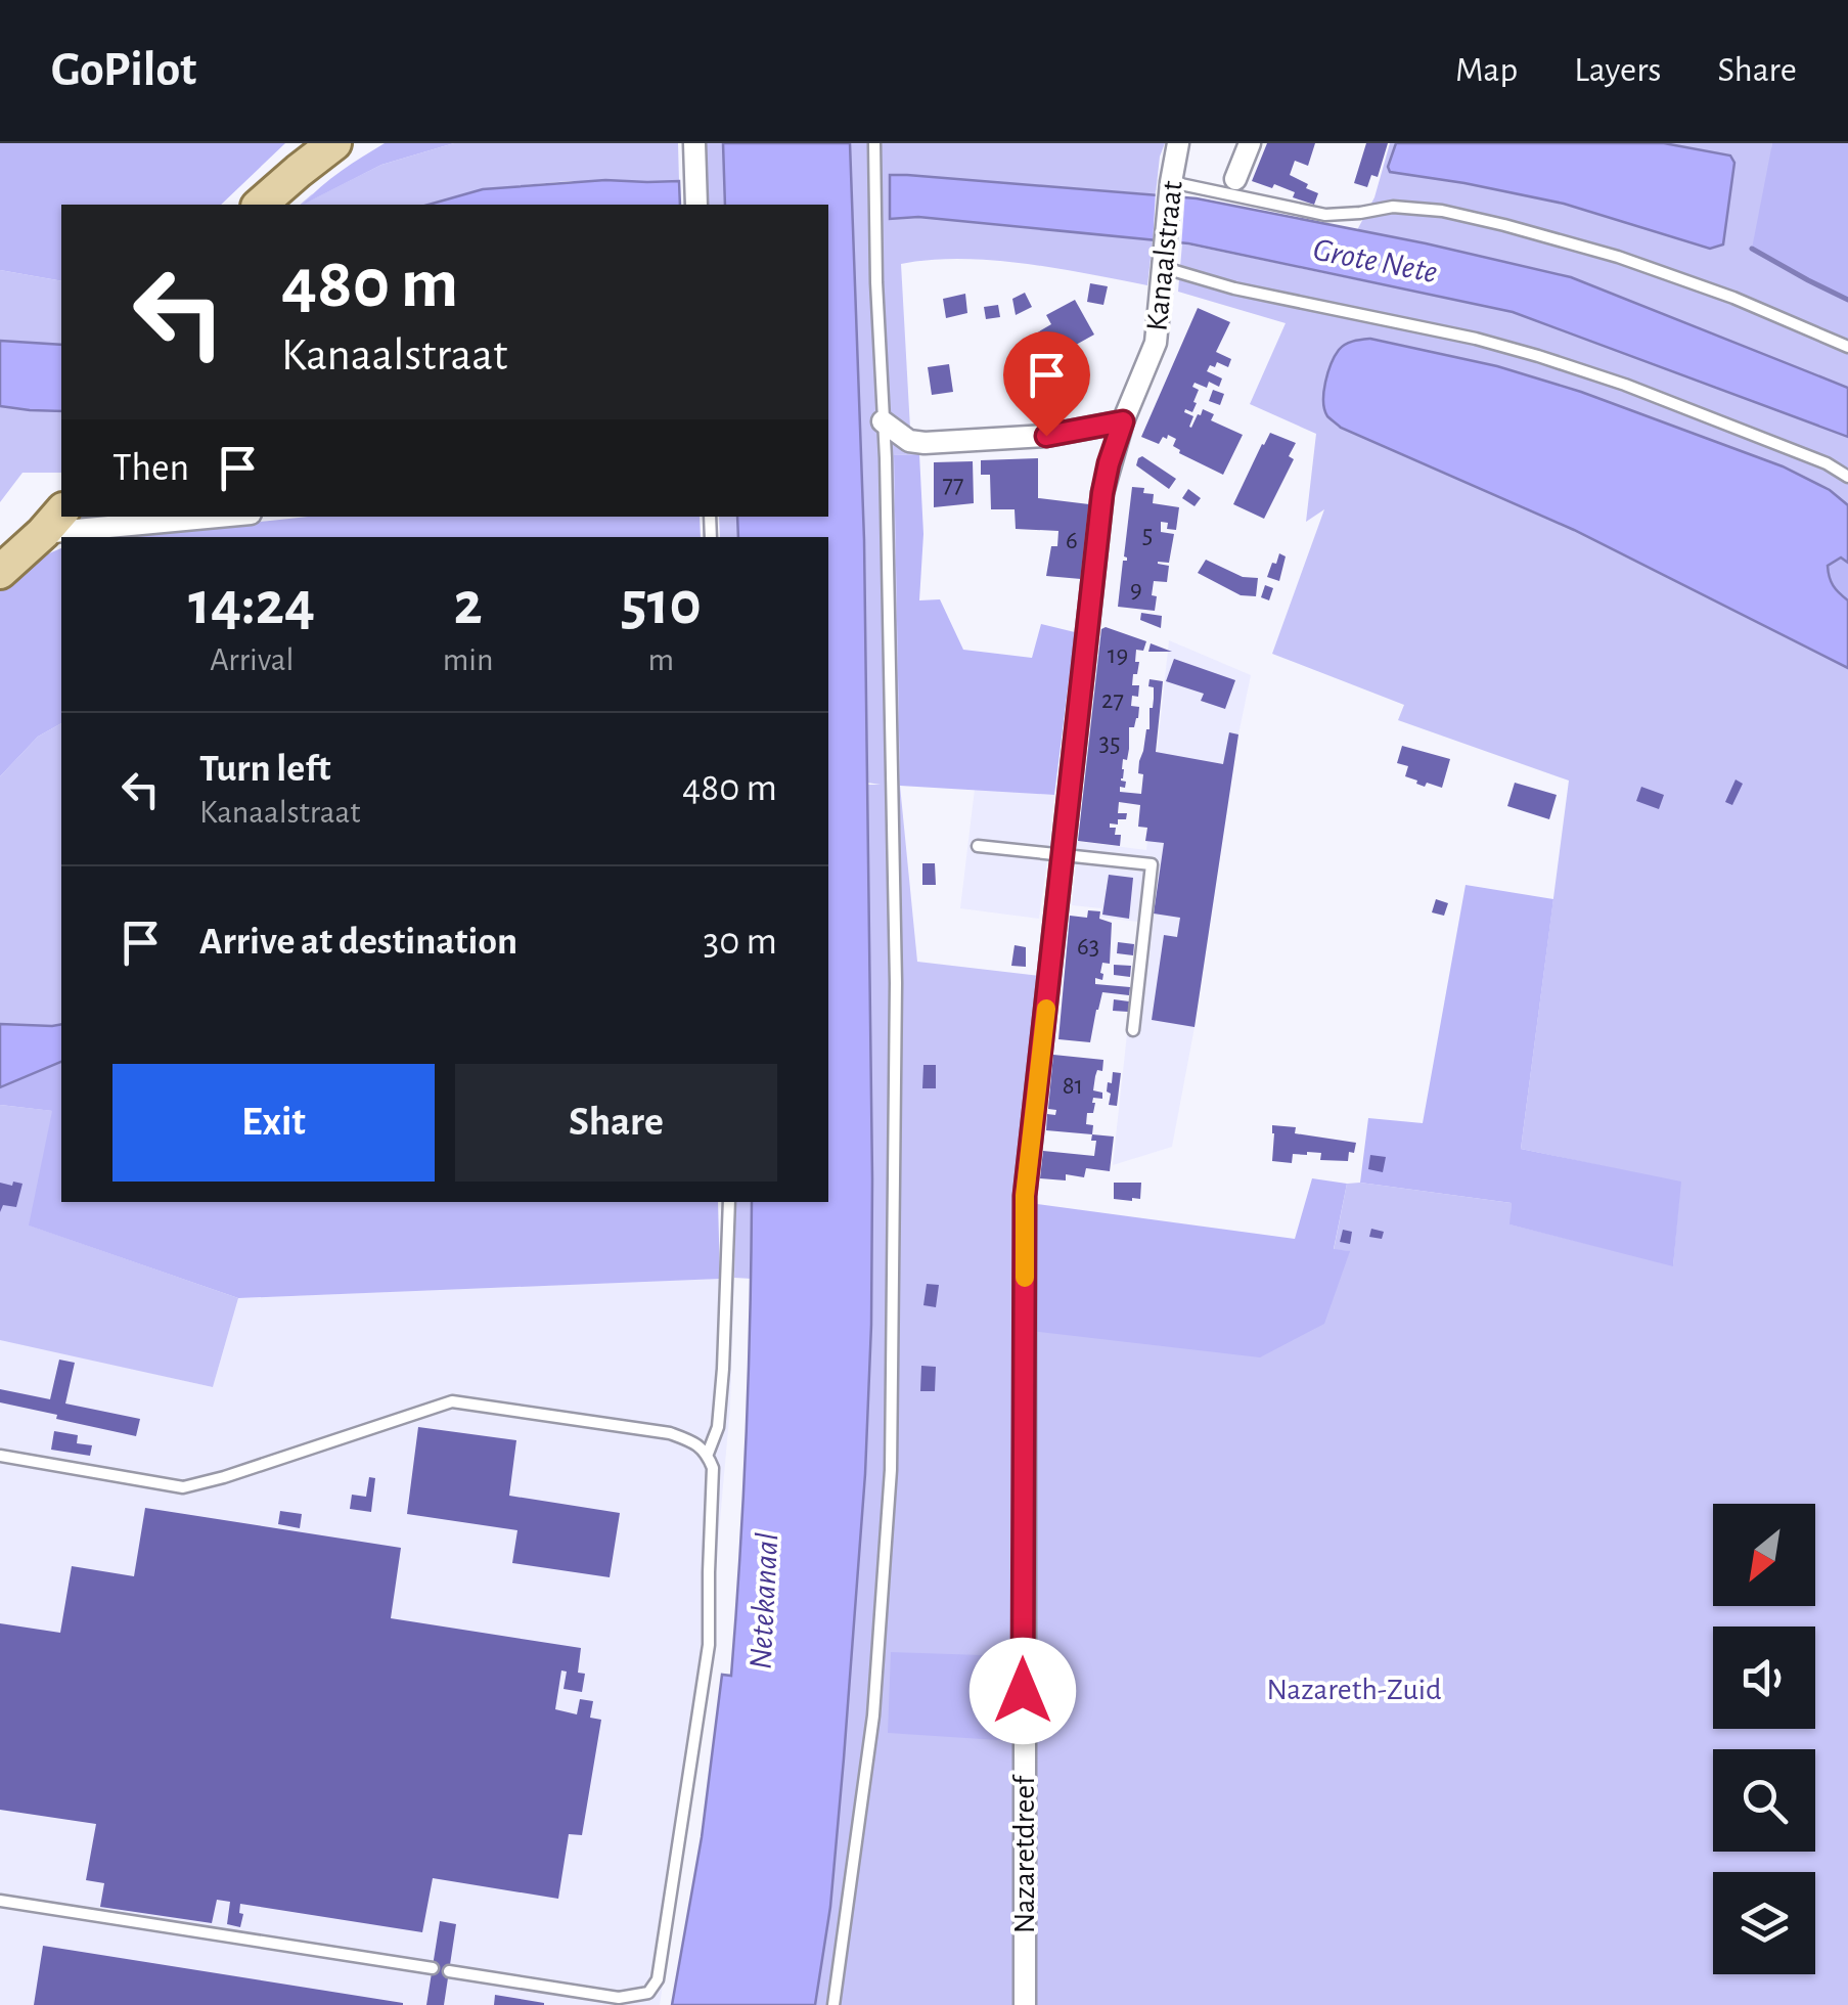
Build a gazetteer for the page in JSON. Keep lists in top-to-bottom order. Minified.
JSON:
{"streets":{"street":["Kanaalstraat","Nazaretdreef"]},"crossings":[["Kanaalstraat","Nazaretdreef"]],"water":["Grote Nete","Netekanaal"],"parks":["Nazareth-Zuid"],"house_numbers":["77","5","6","9","19","27","35","63","81"],"north":"bottom left","page":{"header":"GoPilot","nav":["Map","Layers","Share"],"turn":["480 m","Kanaalstraat"],"then":"Then","eta":["14:24","Arrival","2","min","510","m"],"list":[{"name":"Turn left","note":"Kanaalstraat","value":"480 m"},{"name":"Arrive at destination","value":"30 m"}],"buttons":["Exit","Share"]}}
